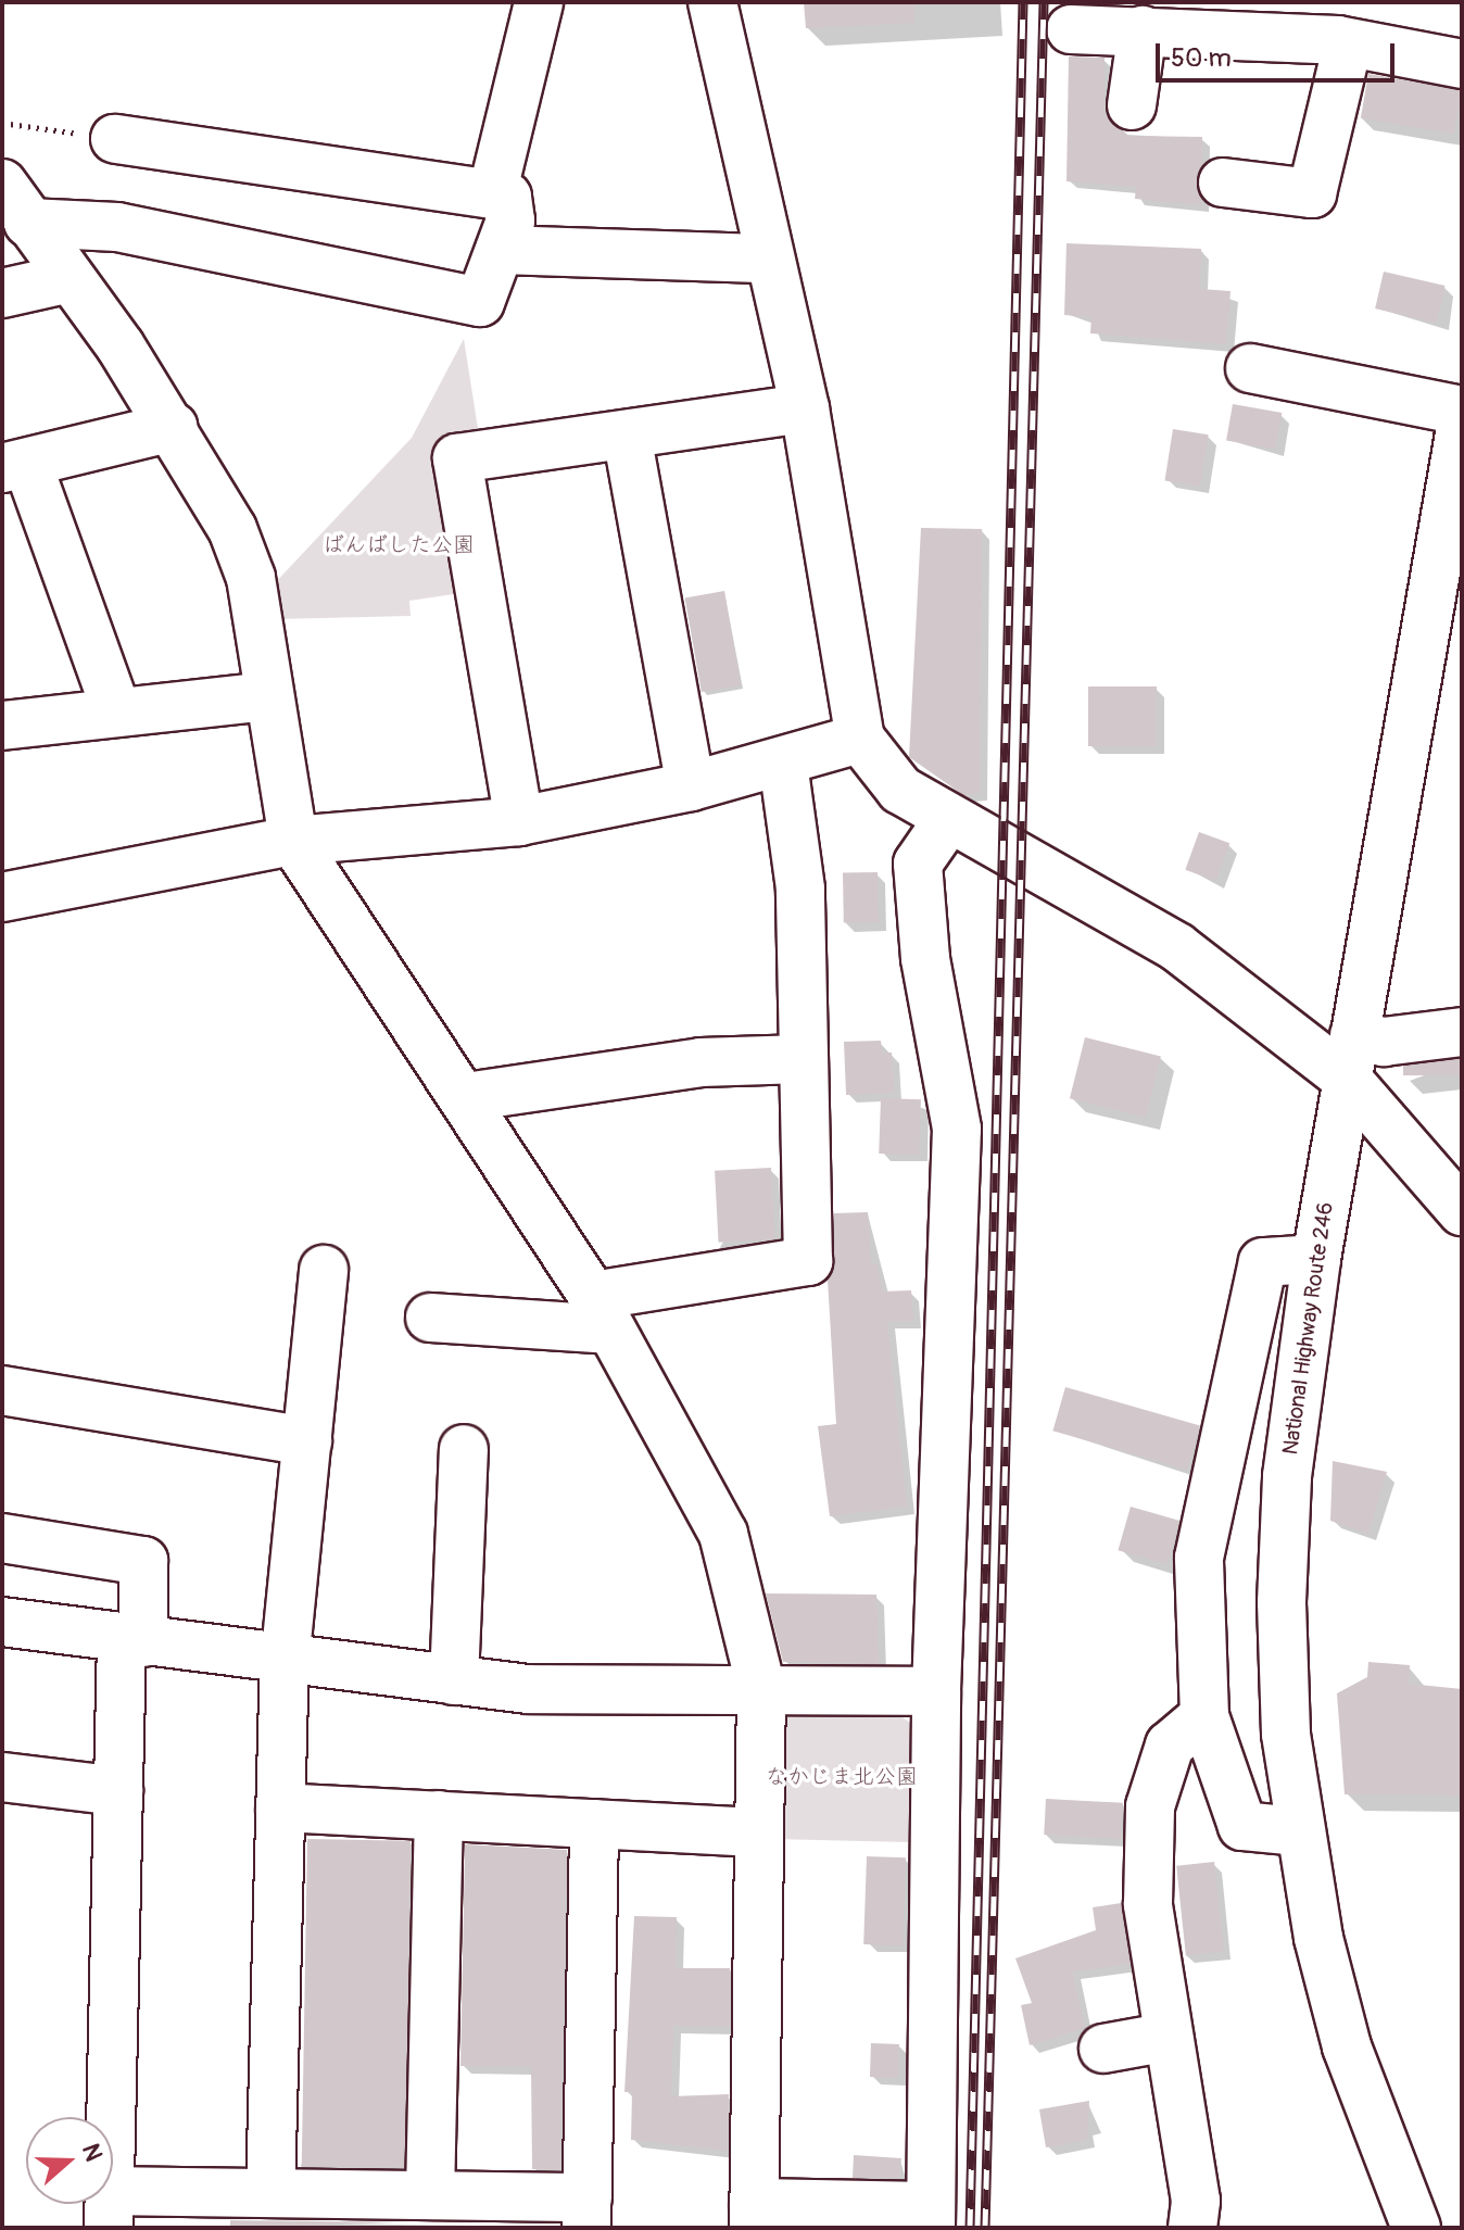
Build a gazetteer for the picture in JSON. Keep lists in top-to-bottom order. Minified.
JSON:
{"streets":{"main road":["National Highway Route 246"]},"parks":["ばんばした公園","なかじま北公園"],"scale_bar":"50 m","north":"right"}
